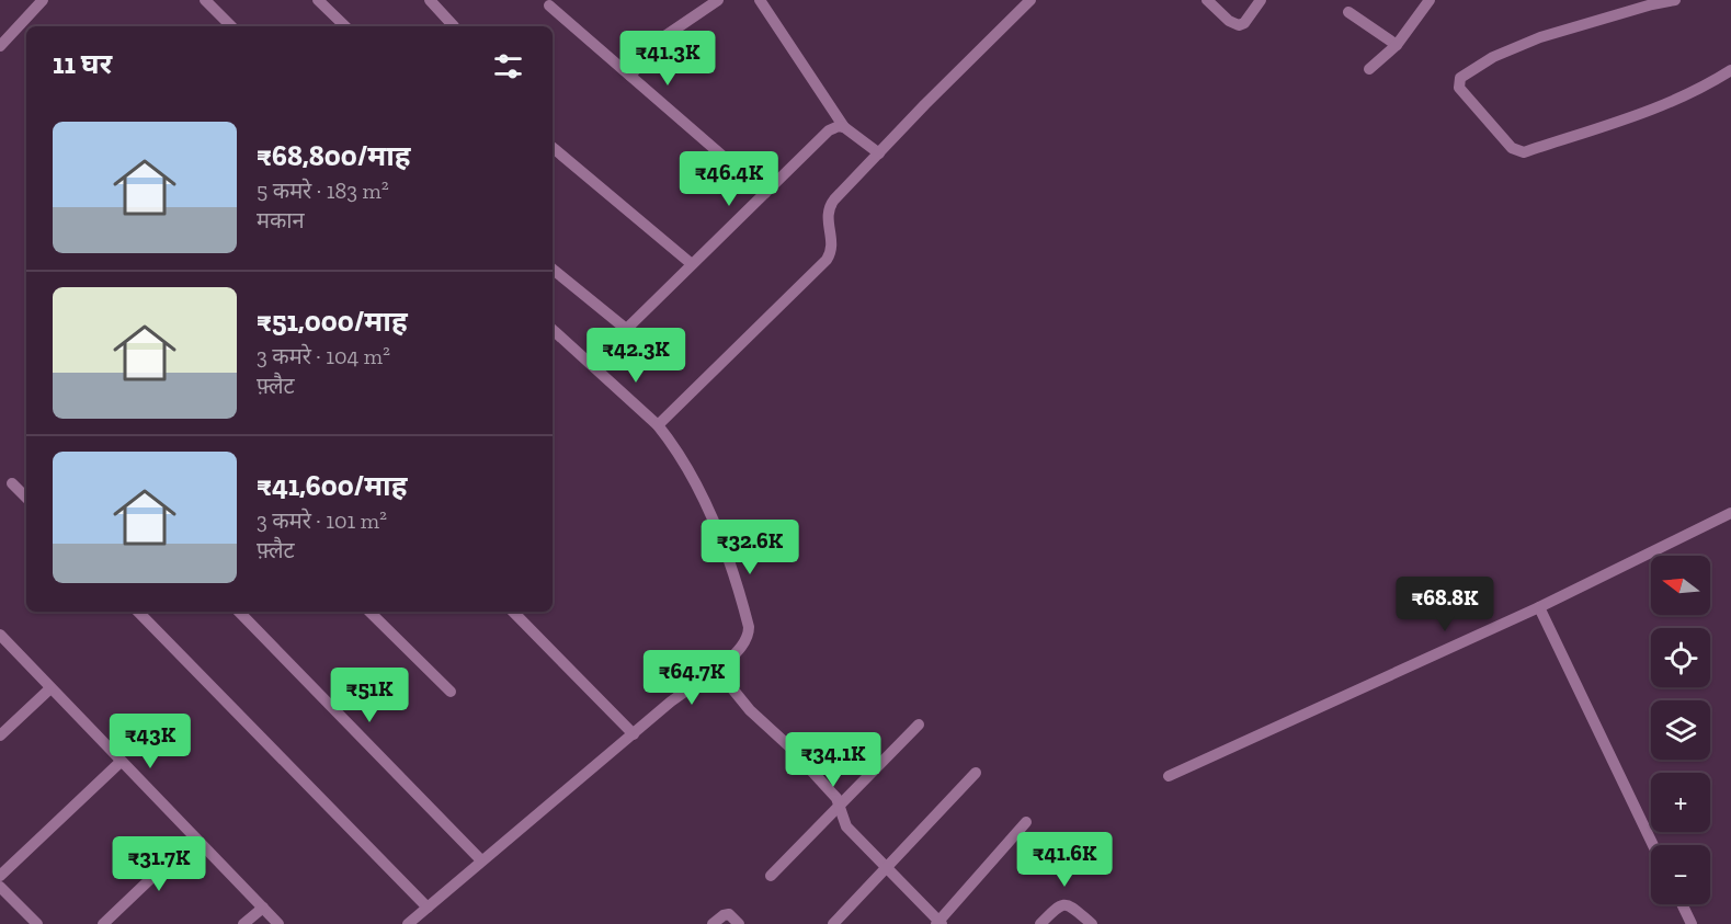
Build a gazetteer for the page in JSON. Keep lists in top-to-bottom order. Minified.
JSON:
{"north":"left","page":{"heading":"11 घर","price":["₹41.3K","₹46.4K","₹42.3K","₹32.6K","₹68.8K","₹64.7K","₹51K","₹43K","₹34.1K","₹41.6K","₹31.7K"],"list":[{"name":"₹68,800/माह","note":"5 कमरे · 183 m² · मकान"},{"name":"₹51,000/माह","note":"3 कमरे · 104 m² · फ़्लैट"},{"name":"₹41,600/माह","note":"3 कमरे · 101 m² · फ़्लैट"}],"map_buttons":["+","−"]}}
